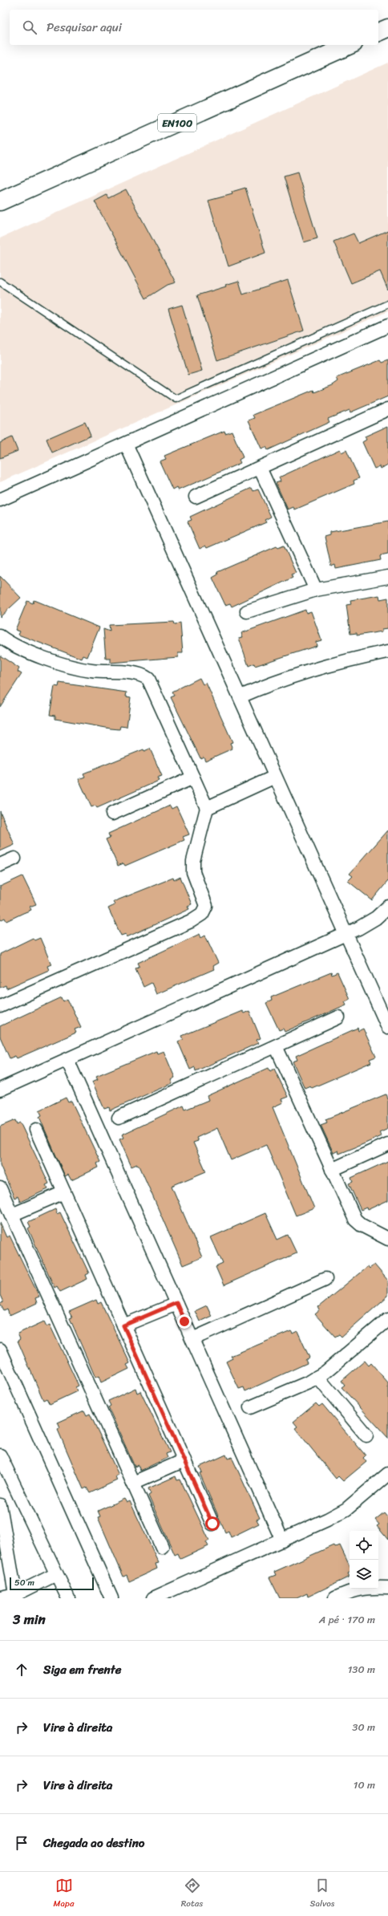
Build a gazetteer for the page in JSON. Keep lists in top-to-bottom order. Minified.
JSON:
{"streets":{"highway":["EN100"]},"scale_bar":"50 m","page":{"search":"Pesquisar aqui","scale":"50 m","heading":["3 min","A pé · 170 m"],"list":[["Siga em frente","130 m"],["Vire à direita","30 m"],["Vire à direita","10 m"],"Chegada ao destino"],"nav":["Mapa","Rotas","Salvos"]}}
